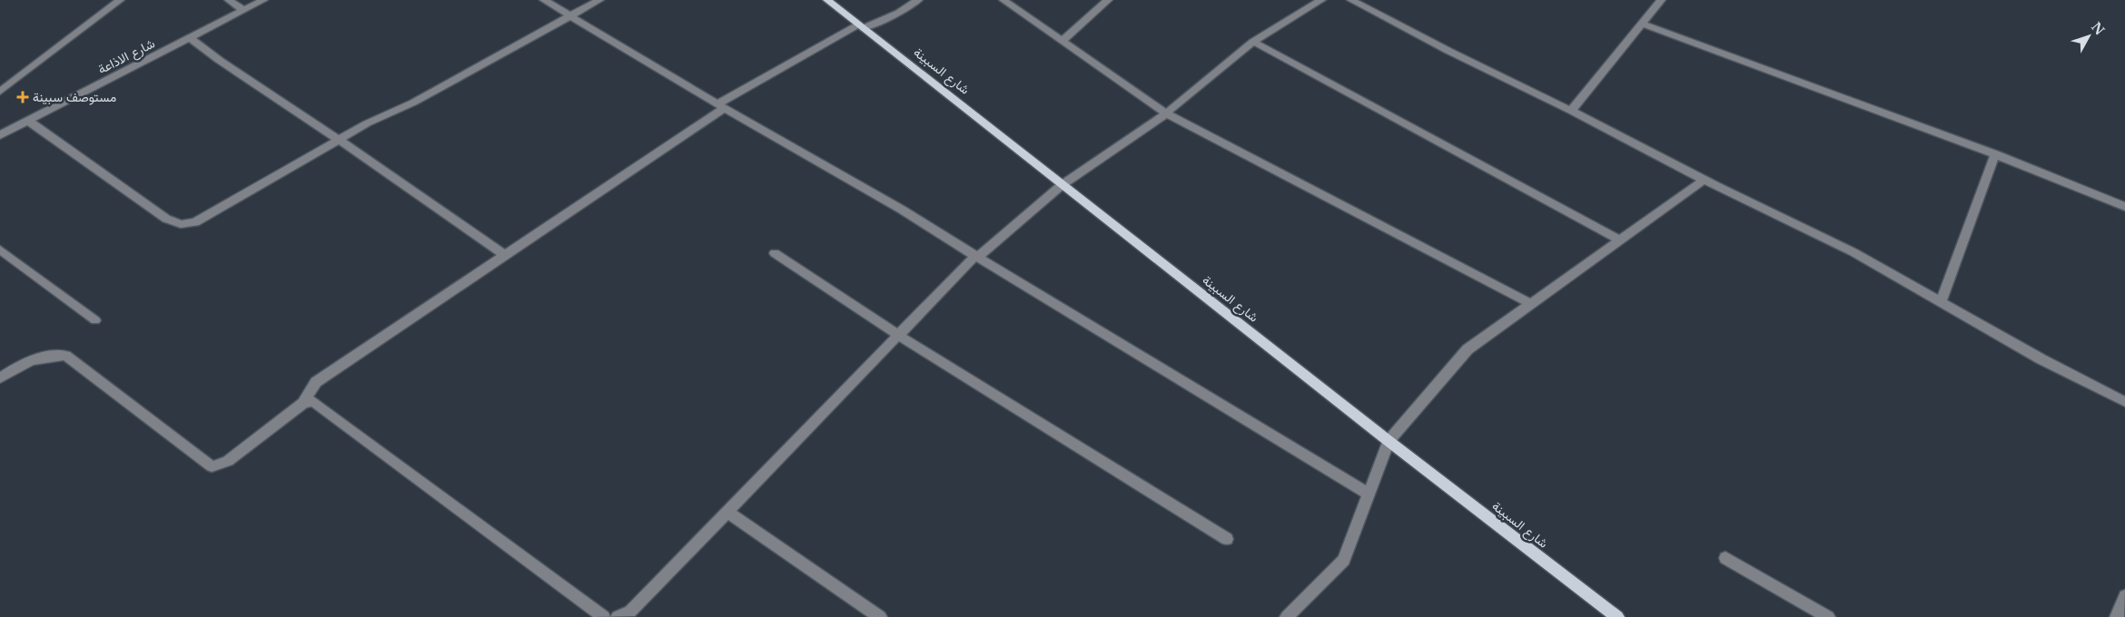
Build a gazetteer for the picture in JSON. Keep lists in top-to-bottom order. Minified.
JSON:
{"streets":{"main road":["شارع السبينة"],"street":["شارع الاذاعة"]},"places":{"health":["مستوصف سبينة"]},"north":"top right"}
